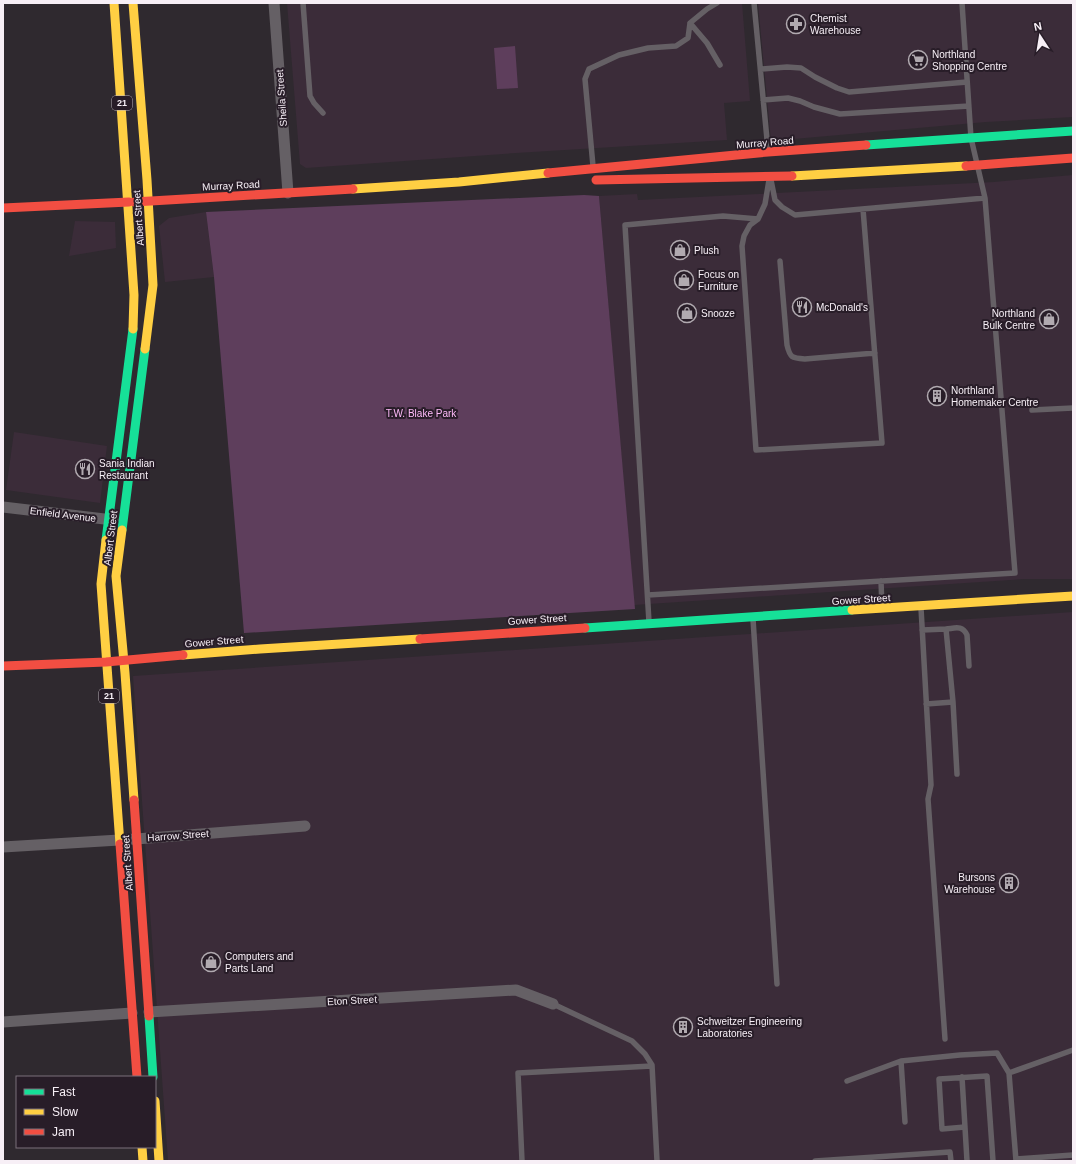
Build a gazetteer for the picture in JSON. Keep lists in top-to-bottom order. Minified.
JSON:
{"streets":{"main road":["21","Murray Road","Albert Street","Gower Street"],"street":["Sheila Street","Enfield Avenue","Harrow Street","Eton Street"]},"crossings":[["Sheila Street","Murray Road"],["Murray Road","Albert Street"],["Albert Street","Enfield Avenue"],["Albert Street","Gower Street"],["Albert Street","Harrow Street"],["Albert Street","Eton Street"]],"parks":["T.W. Blake Park"],"places":{"pharmacy":["Chemist Warehouse"],"supermarket":["Northland Shopping Centre"],"shop":["Plush","Focus on Furniture","Snooze","Northland Bulk Centre","Computers and Parts Land"],"restaurant":["McDonald's","Sania Indian Restaurant"],"building":["Northland Homemaker Centre","Bursons Warehouse","Schweitzer Engineering Laboratories"]},"legend":["Fast","Slow","Jam"],"north":"top"}
